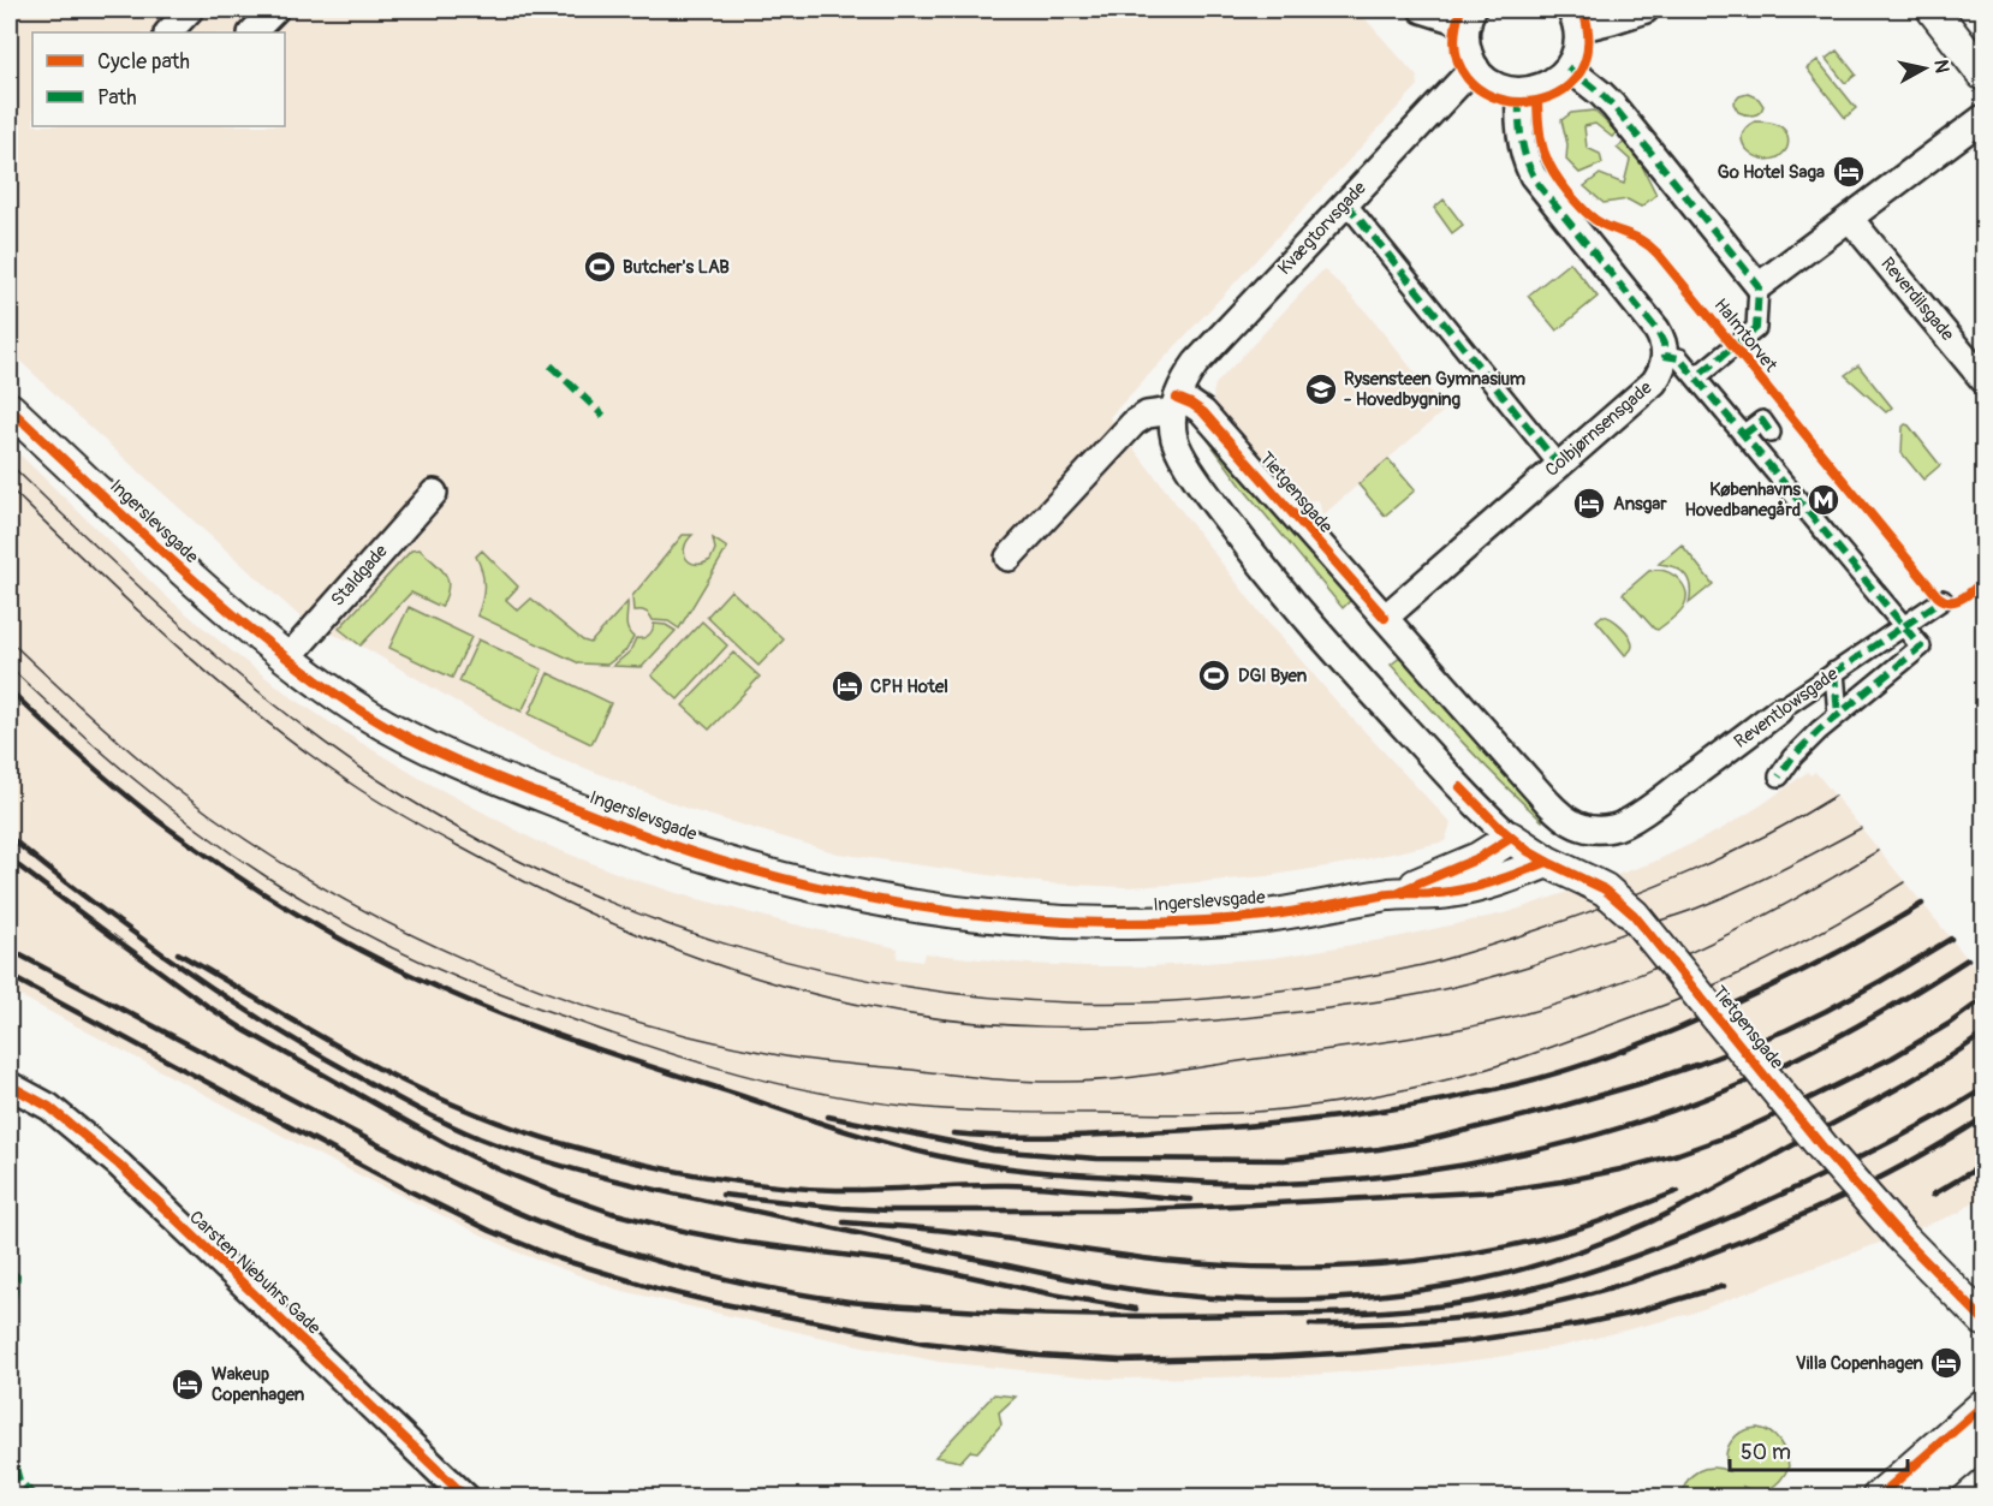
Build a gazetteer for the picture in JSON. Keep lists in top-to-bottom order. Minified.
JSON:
{"streets":{"street":["Kvægtorvsgade","Reverdilsgade","Colbjørnsensgade","Tietgensgade","Ingerslevsgade","Staldgade","Reventlowsgade","Carsten Niebuhrs Gade"],"cycle path":["Halmtorvet"]},"crossings":[["Kvægtorvsgade","Tietgensgade"],["Colbjørnsensgade","Tietgensgade"],["Tietgensgade","Ingerslevsgade"],["Tietgensgade","Reventlowsgade"],["Ingerslevsgade","Staldgade"]],"places":{"hotel":["Go Hotel Saga","Ansgar","CPH Hotel","Villa Copenhagen","Wakeup Copenhagen"],"sports":["Butcher's LAB","DGI Byen"],"school or university":["Rysensteen Gymnasium - Hovedbygning"],"metro station":["Københavns Hovedbanegård"]},"legend":["Cycle path","Path"],"scale_bar":"50 m","north":"right"}
